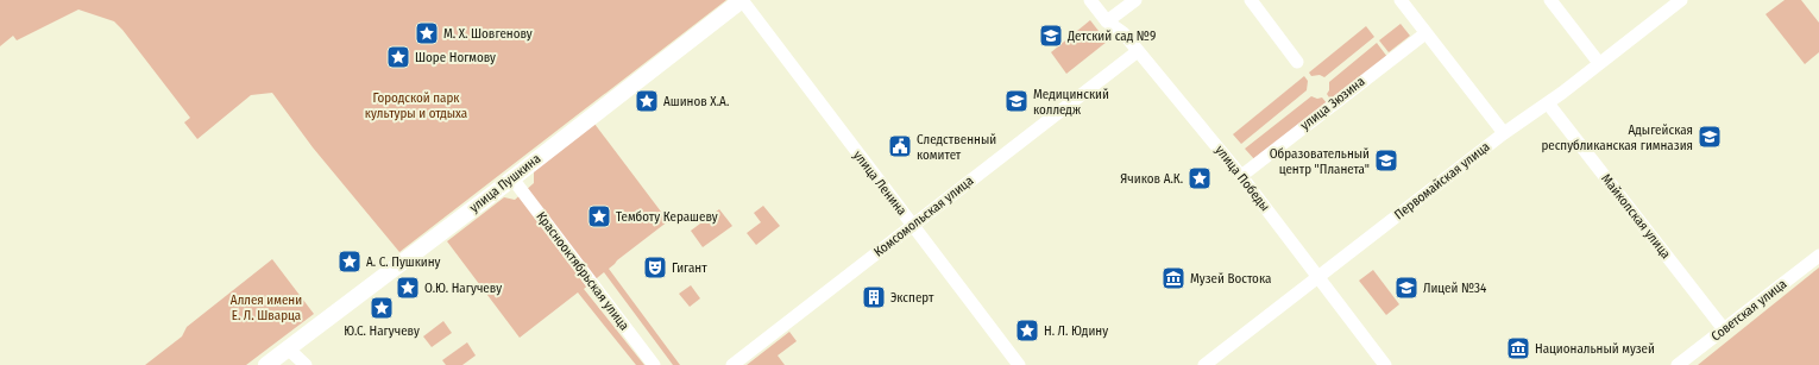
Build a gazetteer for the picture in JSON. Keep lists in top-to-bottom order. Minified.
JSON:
{"streets":{"main road":["улица Пушкина"],"street":["улица Зюзина","улица Победы","Первомайская улица","улица Ленина","Комсомольская улица","Майкопская улица","Краснооктябрьская улица","Советская улица"]},"crossings":[["улица Зюзина","улица Победы"],["улица Победы","Первомайская улица"],["улица Победы","Комсомольская улица"],["Первомайская улица","Майкопская улица"],["улица Пушкина","улица Ленина"],["улица Пушкина","Краснооктябрьская улица"],["улица Ленина","Комсомольская улица"],["Майкопская улица","Советская улица"]],"parks":["Городской парк культуры и отдыха","Аллея имени Е. Л. Шварца"],"places":{"place":["М. Х. Шовгенову","Шоре Ногмову","Ашинов Х.А.","Ячиков А.К.","Темботу Керашеву","А. С. Пушкину","О.Ю. Нагучеву","Ю.С. Нагучеву","Н. Л. Юдину"],"school or university":["Детский сад №9","Медицинский колледж","Адыгейская республиканская гимназия","Образовательный центр \"Планета\"","Лицей №34"],"public building":["Следственный комитет"],"theatre":["Гигант"],"museum":["Музей Востока","Национальный музей"],"building":["Эксперт"]}}
